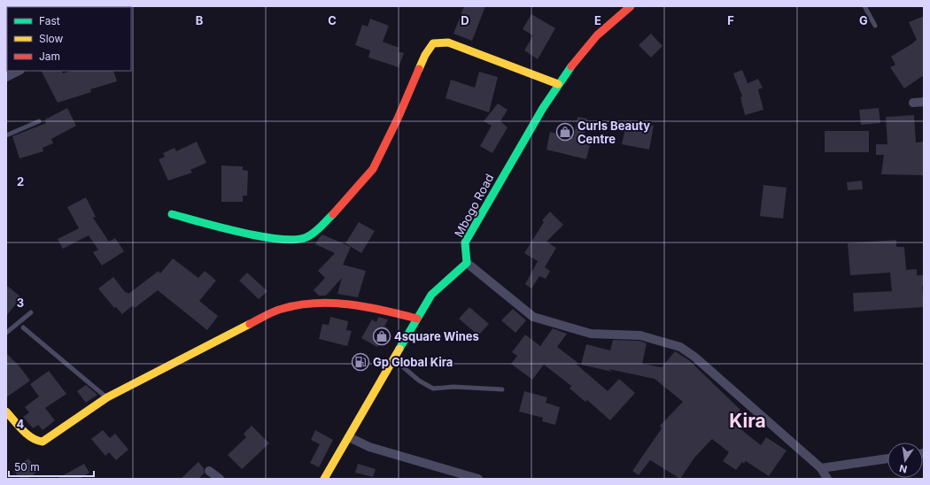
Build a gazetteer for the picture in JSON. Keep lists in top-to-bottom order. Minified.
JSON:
{"streets":{"street":["Mbogo Road"]},"districts":["Kira"],"places":{"shop":["Curls Beauty Centre","4square Wines"],"fuel station":["Gp Global Kira"]},"legend":["Fast","Slow","Jam"],"scale_bar":"50 m","north":"bottom","grid":{"columns":["B","C","D","E","F","G"],"rows":["2","3","4"]}}
